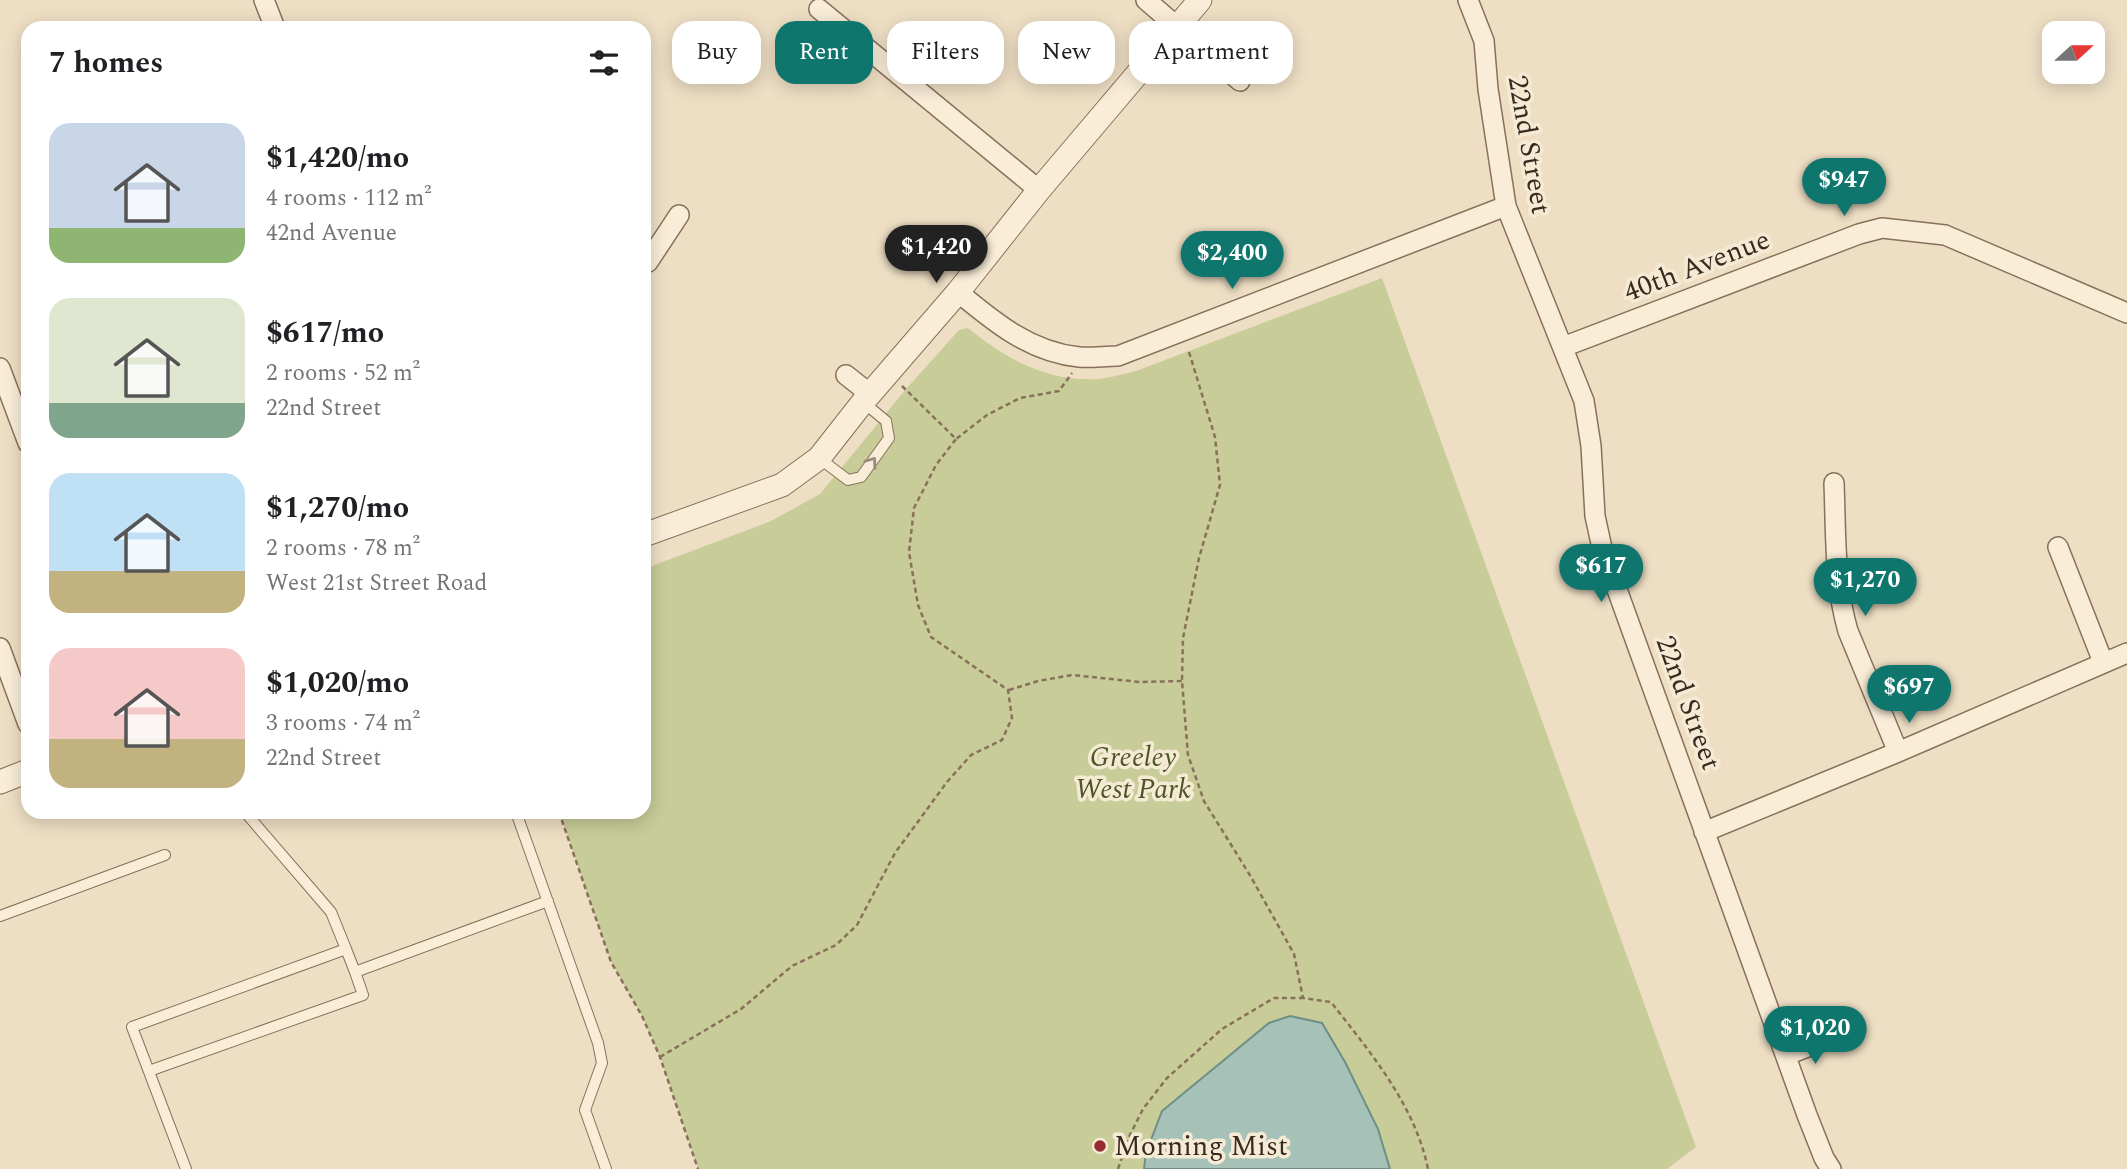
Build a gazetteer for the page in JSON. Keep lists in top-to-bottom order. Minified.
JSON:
{"streets":{"street":["22nd Street","40th Avenue"]},"crossings":[["22nd Street","40th Avenue"]],"parks":["Greeley West Park"],"places":["Morning Mist"],"north":"right","page":{"chip":["Buy","Rent","Filters","New","Apartment"],"heading":"7 homes","list":[{"name":"$1,420/mo","note":"4 rooms · 112 m² · 42nd Avenue"},{"name":"$617/mo","note":"2 rooms · 52 m² · 22nd Street"},{"name":"$1,270/mo","note":"2 rooms · 78 m² · West 21st Street Road"},{"name":"$1,020/mo","note":"3 rooms · 74 m² · 22nd Street"}],"price":["$947","$1,420","$2,400","$617","$1,270","$697","$1,020"]}}
